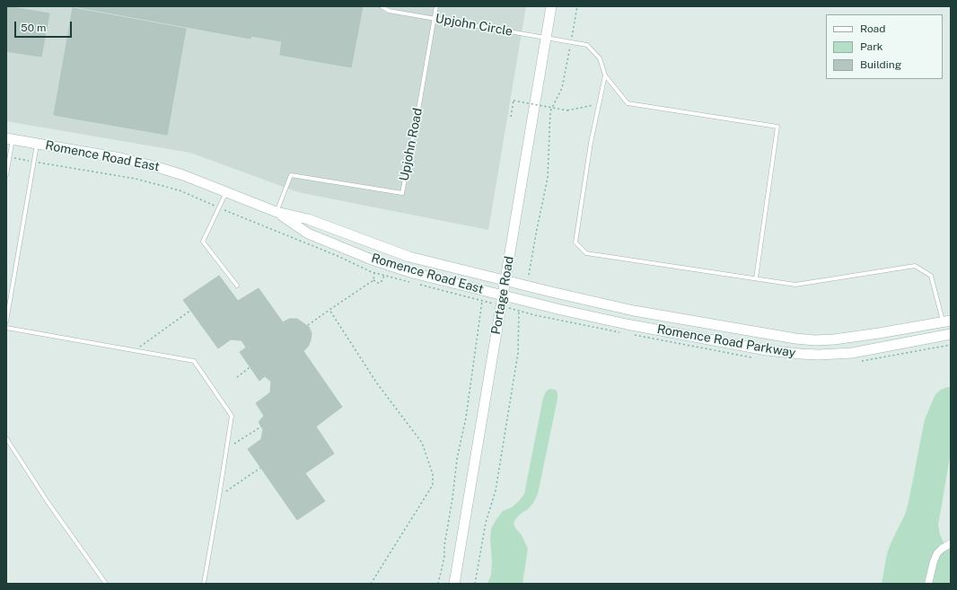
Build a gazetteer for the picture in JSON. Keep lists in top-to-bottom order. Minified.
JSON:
{"streets":{"street":["Romence Road East","Portage Road","Romence Road Parkway"],"lane":["Upjohn Circle","Upjohn Road"]},"crossings":[["Upjohn Circle","Upjohn Road"],["Upjohn Circle","Portage Road"],["Upjohn Road","Romence Road East"],["Romence Road East","Portage Road"],["Romence Road East","Romence Road Parkway"],["Portage Road","Romence Road Parkway"]],"legend":["Road","Park","Building"],"scale_bar":"50 m"}
